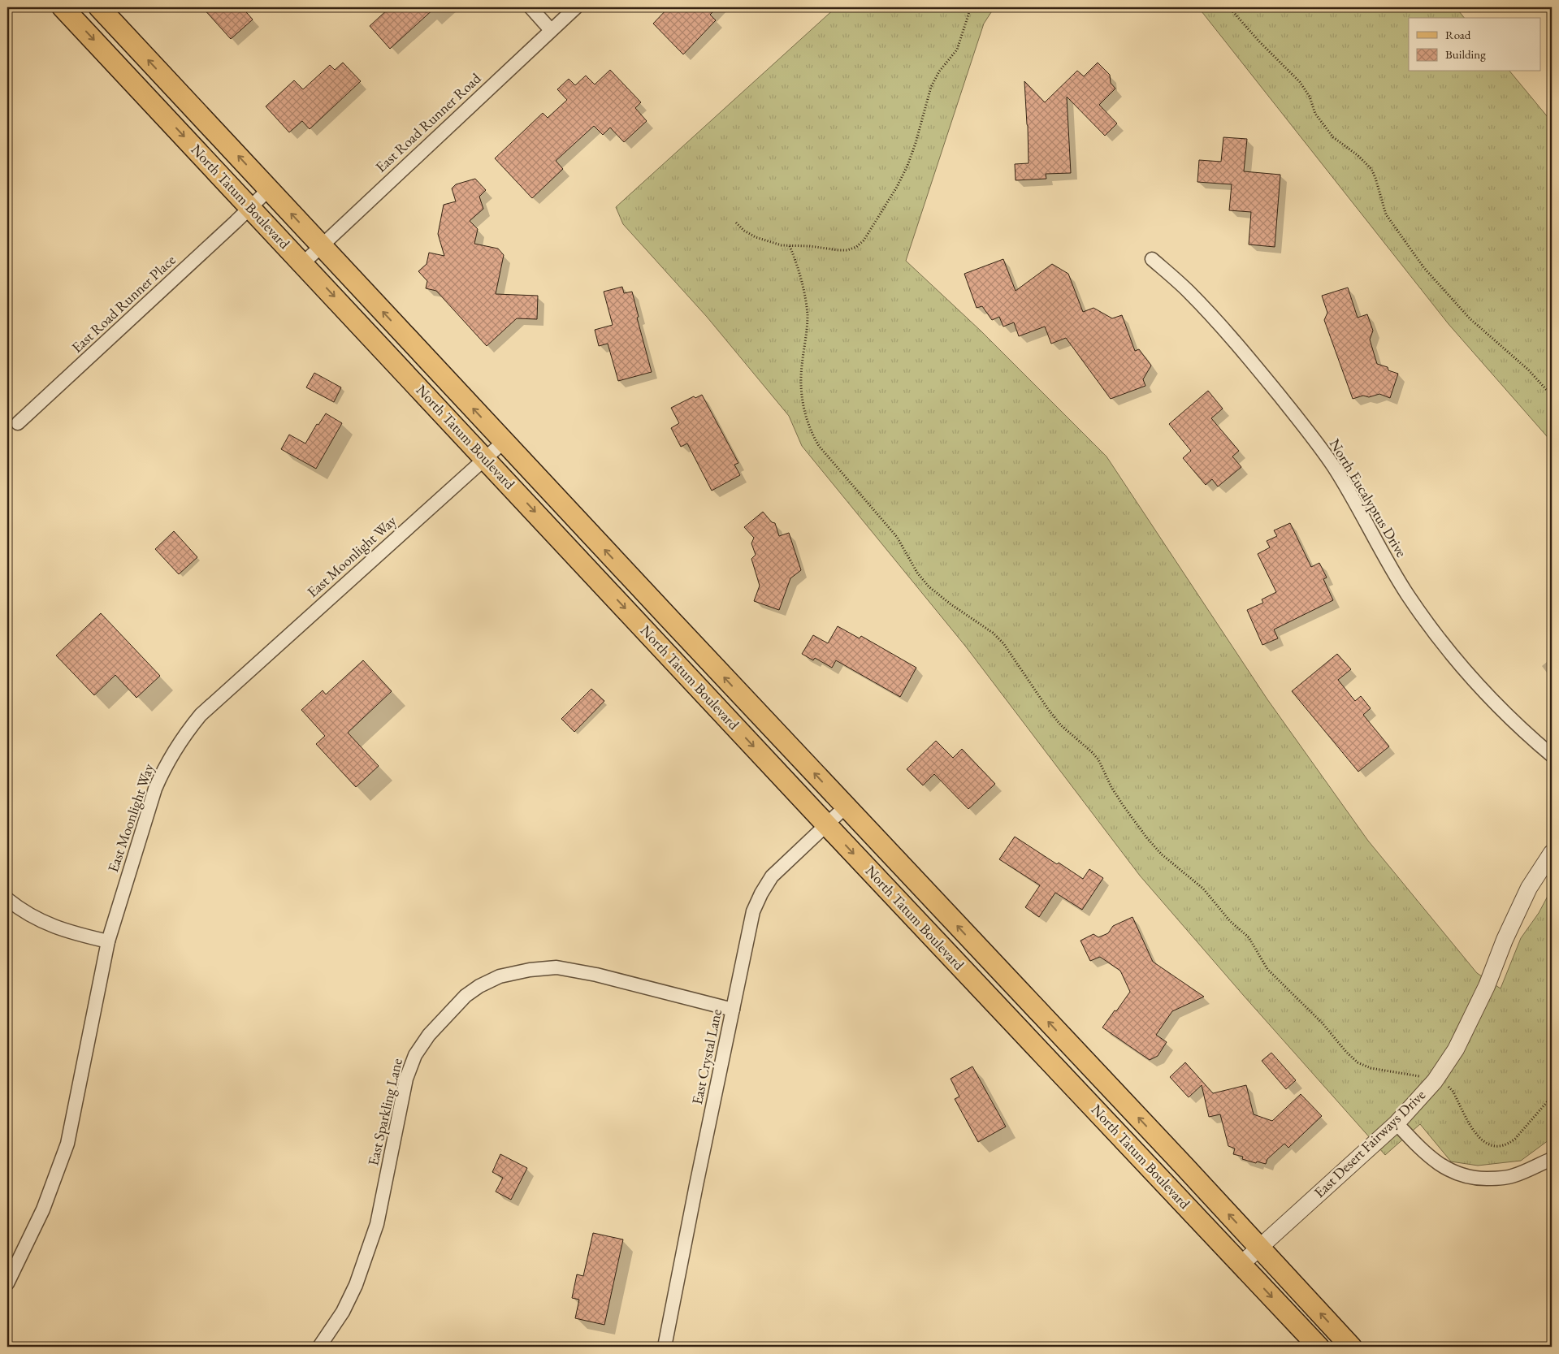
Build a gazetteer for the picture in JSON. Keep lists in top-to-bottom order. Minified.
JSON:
{"streets":{"main road":["North Tatum Boulevard"],"street":["East Road Runner Road","East Road Runner Place","North Eucalyptus Drive","East Moonlight Way","East Crystal Lane","East Sparkling Lane","East Desert Fairways Drive"]},"crossings":[["East Road Runner Road","North Tatum Boulevard"],["North Tatum Boulevard","East Road Runner Place"],["North Tatum Boulevard","East Moonlight Way"],["North Tatum Boulevard","East Crystal Lane"],["North Tatum Boulevard","East Desert Fairways Drive"],["East Crystal Lane","East Sparkling Lane"]],"legend":["Road","Building"]}
